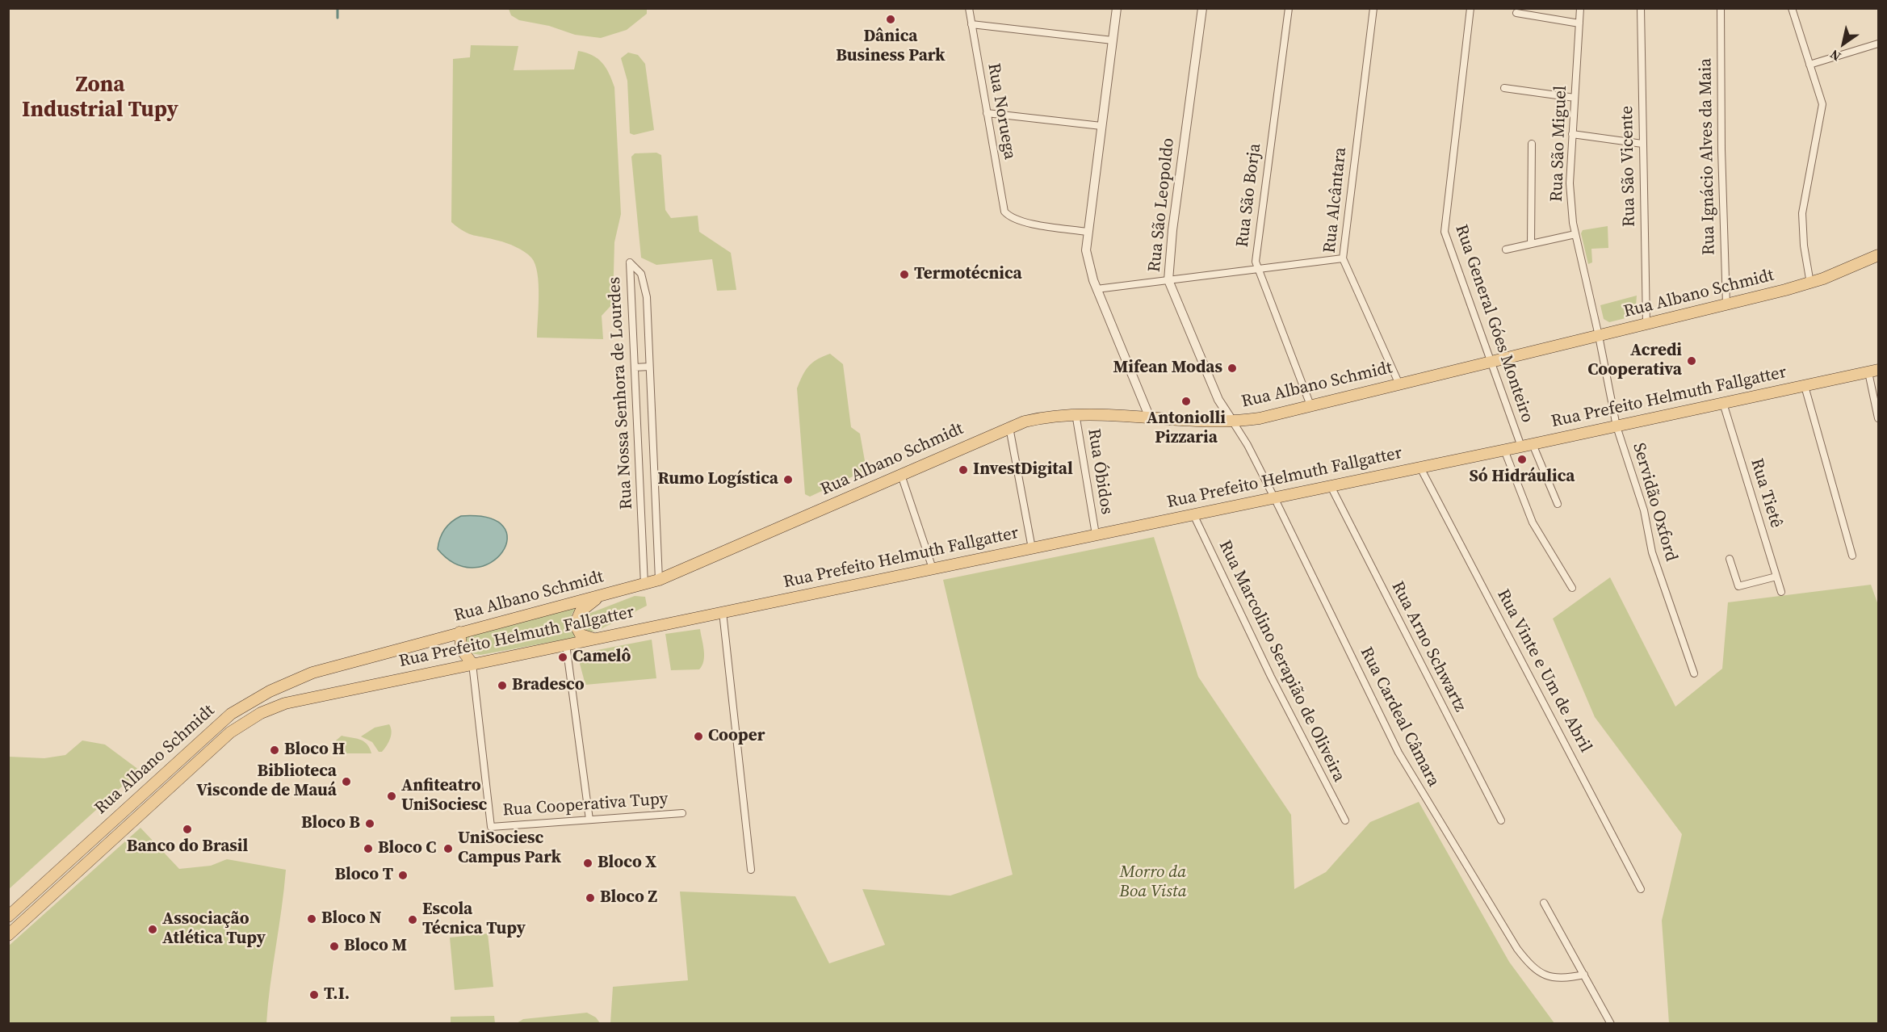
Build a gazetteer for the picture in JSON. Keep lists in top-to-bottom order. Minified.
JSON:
{"streets":{"main road":["Rua Albano Schmidt","Rua Prefeito Helmuth Fallgatter"],"street":["Rua Noruega","Rua São Miguel","Rua Ignácio Alves da Maia","Rua São Vicente","Rua São Borja","Rua Alcântara","Rua São Leopoldo","Rua General Góes Monteiro","Rua Nossa Senhora de Lourdes","Rua Óbidos","Rua Tietê","Servidão Oxford","Rua Arno Schwartz","Rua Marcolino Serapião de Oliveira","Rua Vinte e Um de Abril","Rua Cardeal Câmara","Rua Cooperativa Tupy"]},"crossings":[["Rua São Miguel","Rua Albano Schmidt"],["Rua São Miguel","Servidão Oxford"],["Rua Ignácio Alves da Maia","Rua Albano Schmidt"],["Rua São Vicente","Rua Albano Schmidt"],["Rua São Borja","Rua Albano Schmidt"],["Rua Alcântara","Rua Albano Schmidt"],["Rua São Leopoldo","Rua Albano Schmidt"],["Rua São Leopoldo","Rua Cardeal Câmara"],["Rua Albano Schmidt","Rua General Góes Monteiro"],["Rua Albano Schmidt","Rua Nossa Senhora de Lourdes"],["Rua Albano Schmidt","Rua Óbidos"],["Rua Albano Schmidt","Servidão Oxford"],["Rua Albano Schmidt","Rua Cardeal Câmara"],["Rua General Góes Monteiro","Rua Prefeito Helmuth Fallgatter"],["Rua Prefeito Helmuth Fallgatter","Rua Óbidos"],["Rua Prefeito Helmuth Fallgatter","Rua Tietê"],["Rua Prefeito Helmuth Fallgatter","Servidão Oxford"],["Rua Prefeito Helmuth Fallgatter","Rua Arno Schwartz"],["Rua Prefeito Helmuth Fallgatter","Rua Marcolino Serapião de Oliveira"],["Rua Prefeito Helmuth Fallgatter","Rua Vinte e Um de Abril"],["Rua Prefeito Helmuth Fallgatter","Rua Cardeal Câmara"],["Rua Prefeito Helmuth Fallgatter","Rua Cooperativa Tupy"]],"districts":["Zona Industrial Tupy"],"parks":["Morro da Boa Vista"],"places":["Dânica Business Park","Termotécnica","Acredi Cooperativa","Mifean Modas","Antoniolli Pizzaria","Só Hidráulica","InvestDigital","Rumo Logística","Camelô","Bradesco","Cooper","Bloco H","Biblioteca Visconde de Mauá","Anfiteatro UniSociesc","Bloco B","Banco do Brasil","Bloco C","UniSociesc Campus Park","Bloco X","Bloco T","Bloco Z","Bloco N","Escola Técnica Tupy","Associação Atlética Tupy","Bloco M","T.I."],"north":"bottom left"}
